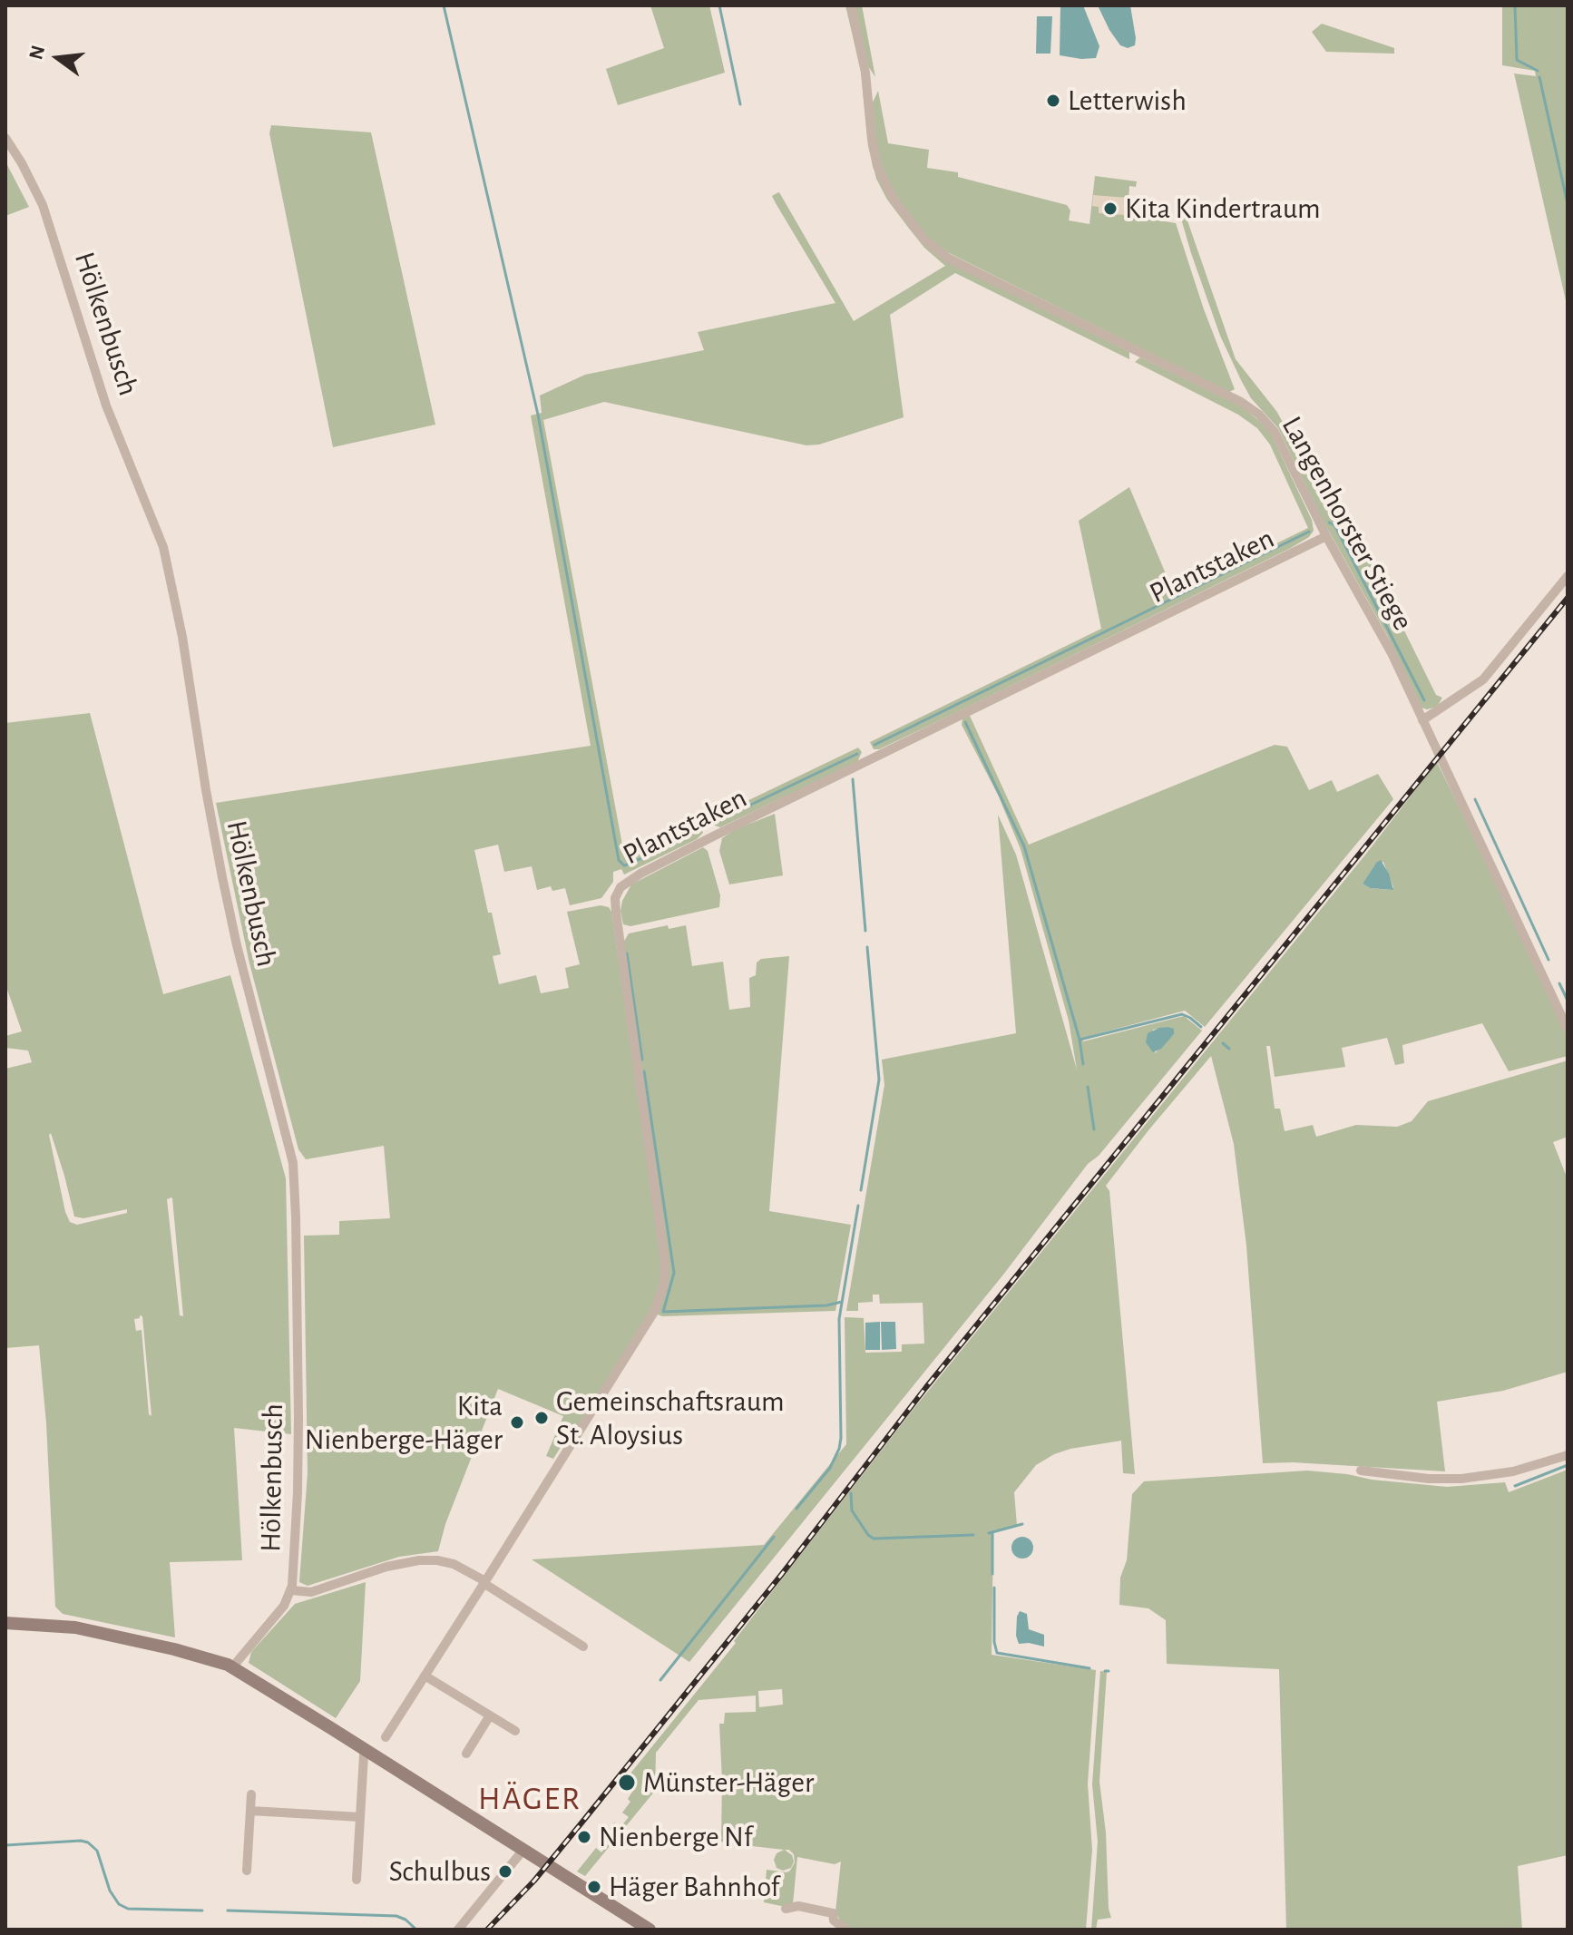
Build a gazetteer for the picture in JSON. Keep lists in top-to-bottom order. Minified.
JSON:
{"streets":{"street":["Hölkenbusch","Langenhorster Stiege","Plantstaken"]},"crossings":[["Langenhorster Stiege","Plantstaken"]],"districts":["HÄGER"],"places":["Letterwish","Kita Kindertraum","Gemeinschaftsraum St. Aloysius","Kita Nienberge-Häger","Münster-Häger","Nienberge Nf","Schulbus","Häger Bahnhof"],"north":"left"}
